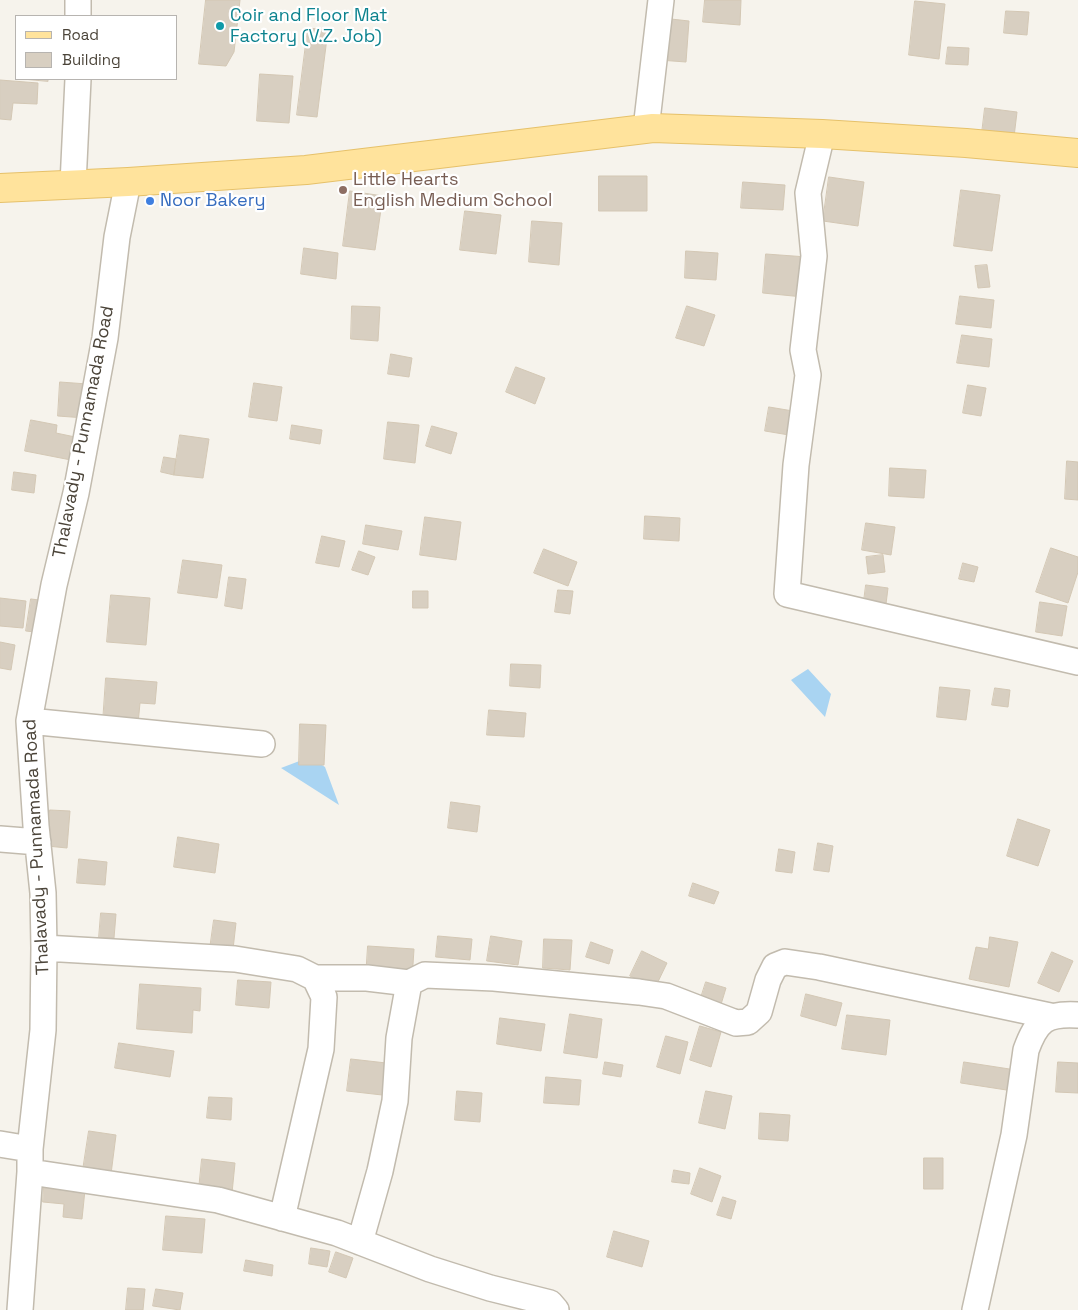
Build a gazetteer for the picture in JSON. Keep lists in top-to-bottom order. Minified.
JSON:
{"streets":{"street":["Thalavady - Punnamada Road"]},"places":["Coir and Floor Mat Factory (V.Z. Job)","Little Hearts English Medium School","Noor Bakery"],"legend":["Road","Building"]}
